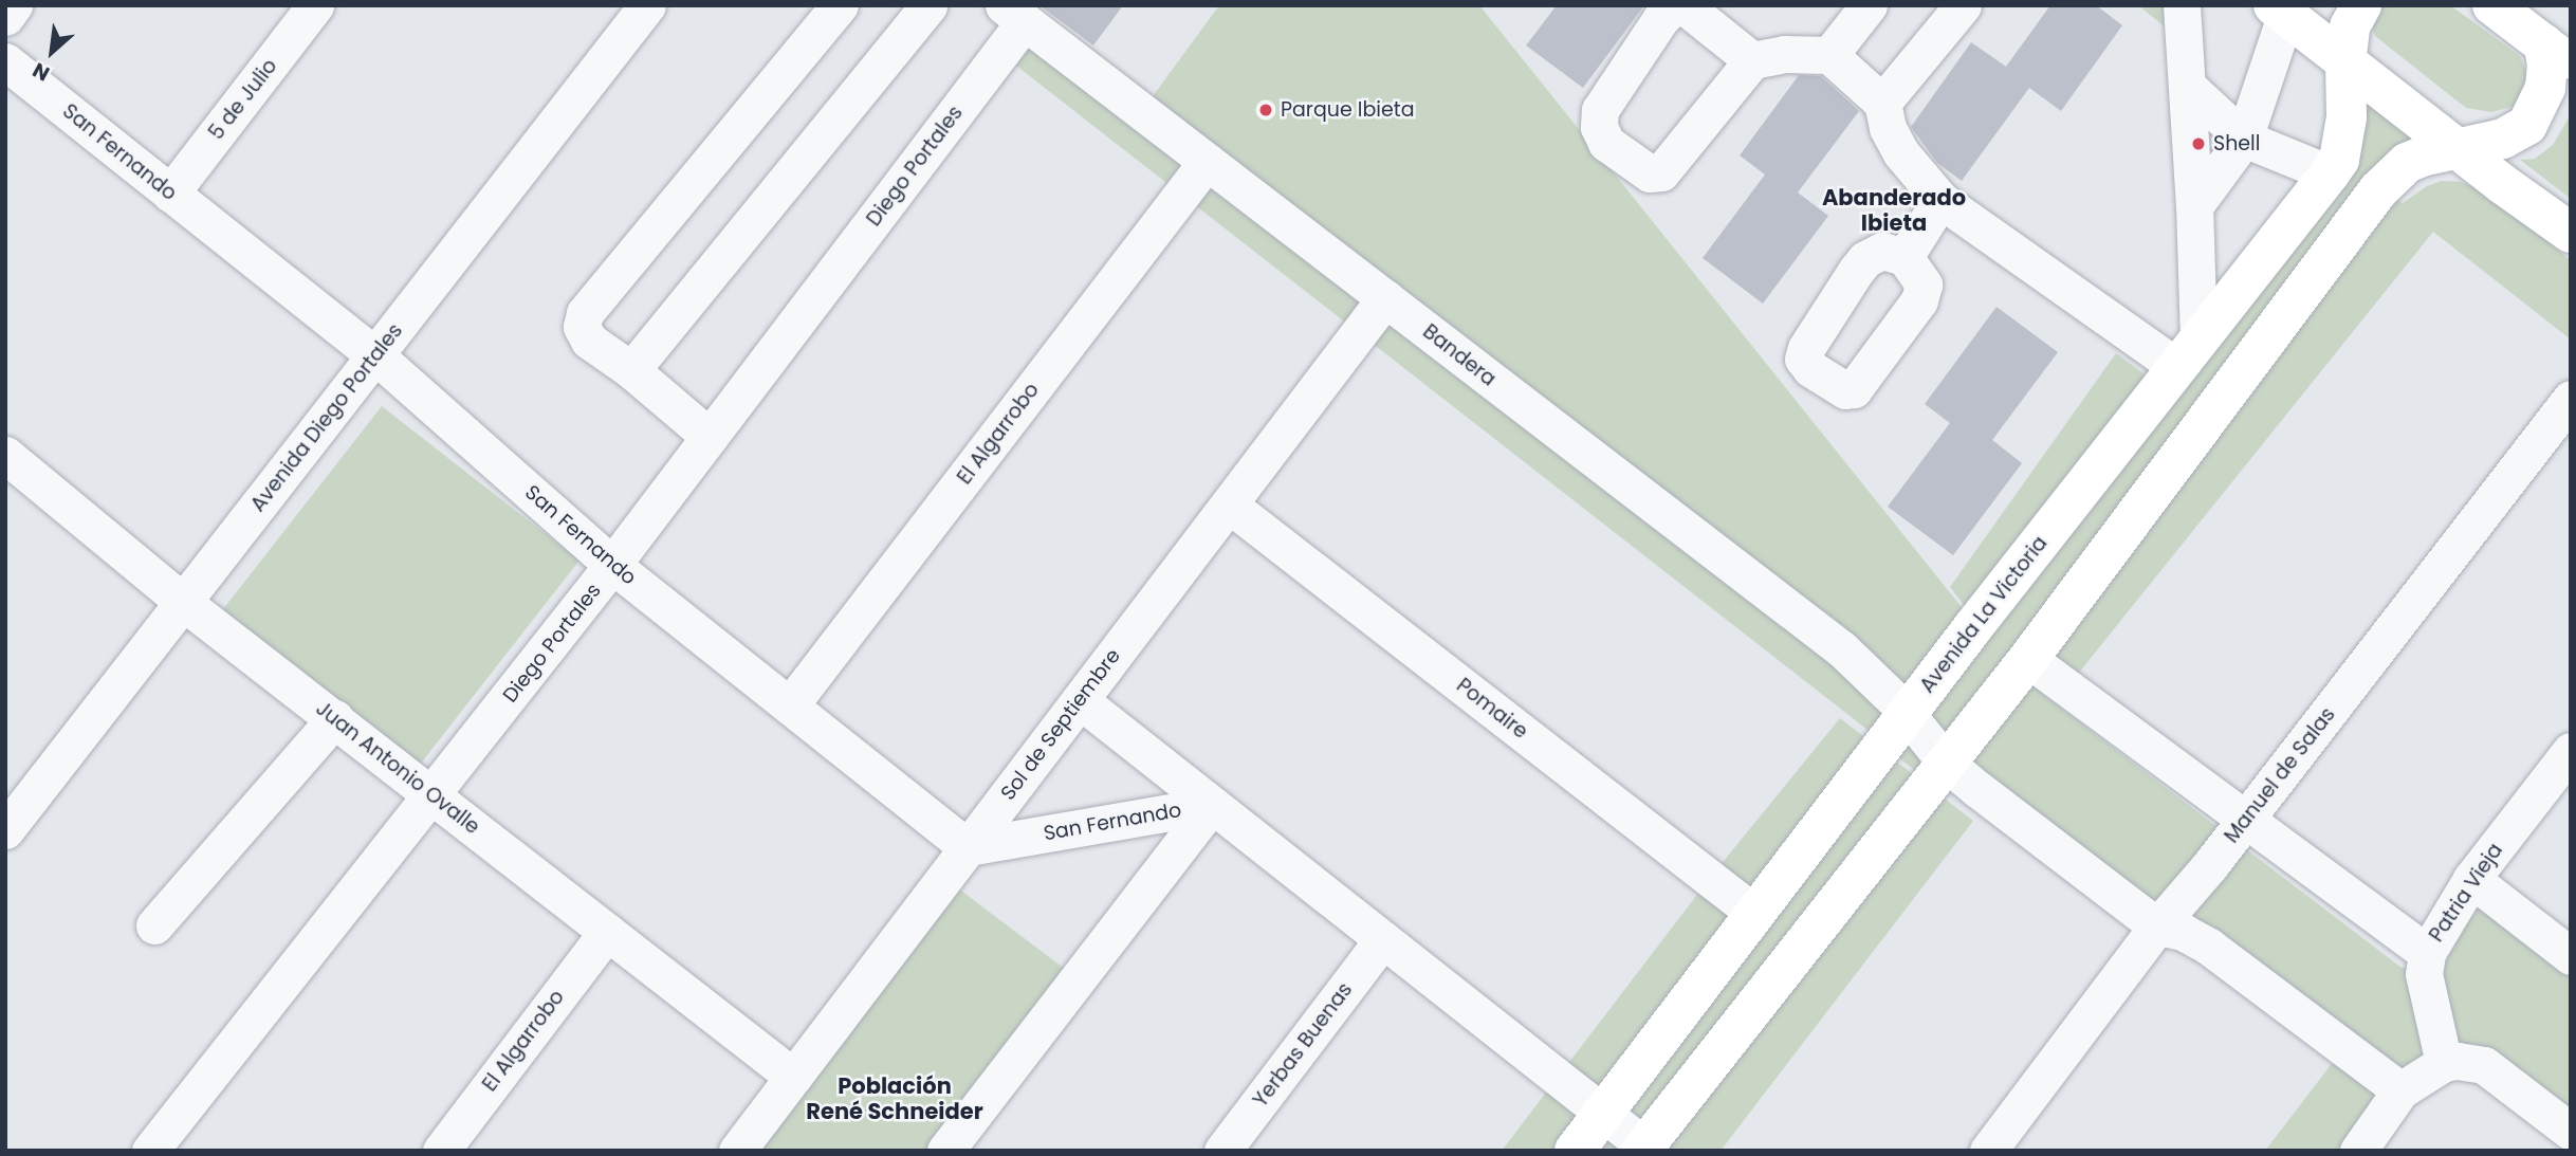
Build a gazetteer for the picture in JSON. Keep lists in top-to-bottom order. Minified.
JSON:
{"streets":{"main road":["Avenida La Victoria"],"street":["5 de Julio","San Fernando","Diego Portales","Bandera","Avenida Diego Portales","El Algarrobo","Pomaire","Sol de Septiembre","Juan Antonio Ovalle","Manuel de Salas","Patria Vieja","Yerbas Buenas"]},"crossings":[["5 de Julio","San Fernando"],["San Fernando","Diego Portales"],["San Fernando","Avenida Diego Portales"],["San Fernando","El Algarrobo"],["San Fernando","Avenida La Victoria"],["San Fernando","Sol de Septiembre"],["San Fernando","Yerbas Buenas"],["Diego Portales","Bandera"],["Diego Portales","Juan Antonio Ovalle"],["Bandera","El Algarrobo"],["Bandera","Avenida La Victoria"],["Bandera","Sol de Septiembre"],["Bandera","Manuel de Salas"],["Avenida Diego Portales","Juan Antonio Ovalle"],["El Algarrobo","Juan Antonio Ovalle"],["Avenida La Victoria","Pomaire"],["Pomaire","Sol de Septiembre"],["Sol de Septiembre","Juan Antonio Ovalle"]],"districts":["Abanderado Ibieta","Población René Schneider"],"places":["Parque Ibieta","Shell"],"north":"bottom left"}
